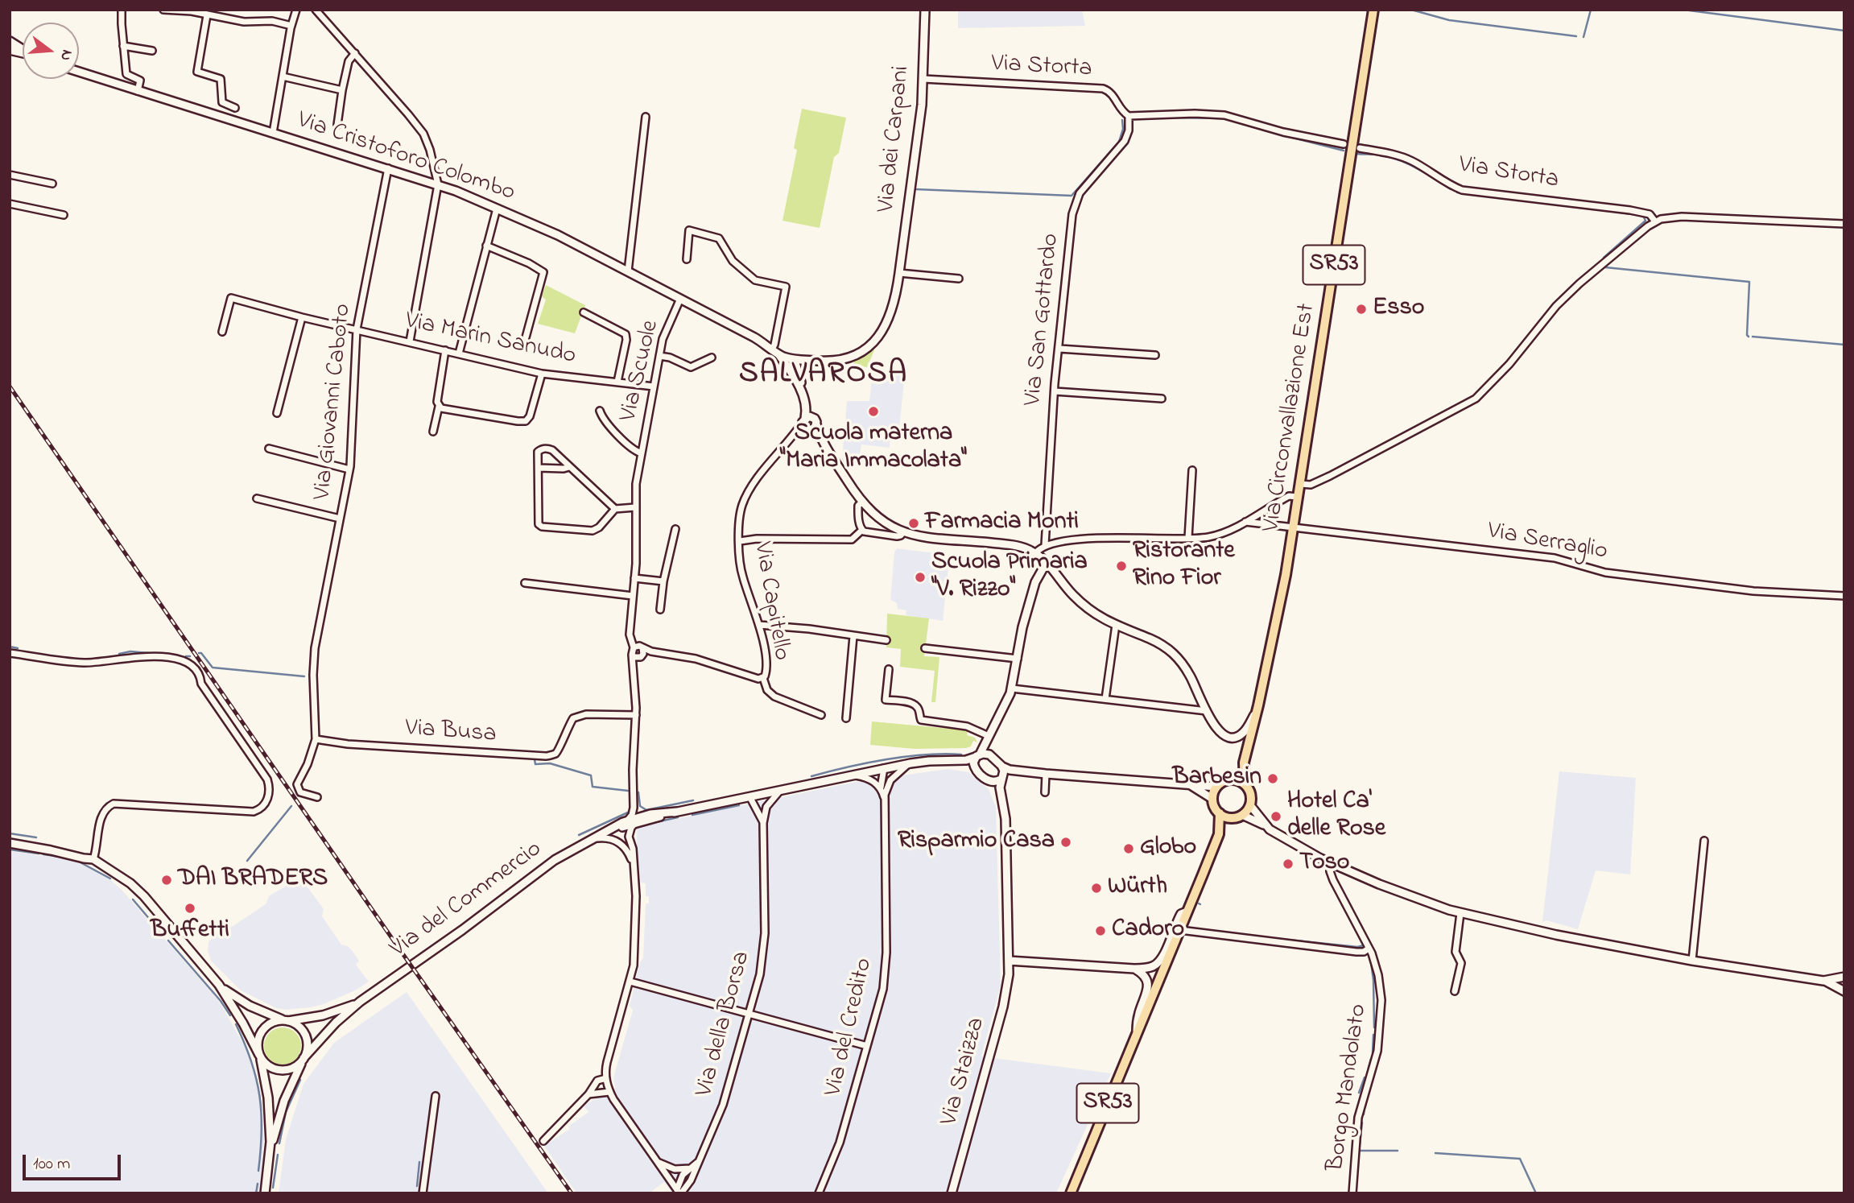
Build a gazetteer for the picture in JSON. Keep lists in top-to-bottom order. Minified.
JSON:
{"streets":{"main road":["SR53","Via Circonvallazione Est"],"street":["Via Storta","Via dei Carpani","Via Cristoforo Colombo","Via San Gottardo","Via Marin Sanudo","Via Scuole","Via Giovanni Caboto","Via Serraglio","Via Capitello","Via Busa","Via del Commercio","Via della Borsa","Via del Credito","Via Staizza","Borgo Mandolato"]},"crossings":[["Via Storta","Via dei Carpani"],["Via Storta","Via San Gottardo"],["Via dei Carpani","Via Cristoforo Colombo"],["Via Cristoforo Colombo","Via Scuole"],["Via Cristoforo Colombo","Via Giovanni Caboto"],["Via Marin Sanudo","Via Scuole"],["Via Marin Sanudo","Via Giovanni Caboto"],["Via Scuole","Via Capitello"],["Via Scuole","Via Busa"],["Via Scuole","Via del Commercio"],["Via Giovanni Caboto","Via Busa"],["Via Circonvallazione Est","Via Serraglio"],["Via del Commercio","Via della Borsa"],["Via del Commercio","Via Staizza"]],"districts":["SALVAROSA"],"places":["Esso","Scuola materna \"Maria Immacolata\"","Farmacia Monti","Ristorante Rino Fior","Scuola Primaria \"V. Rizzo\"","Barbesin","Hotel Ca' delle Rose","Risparmio Casa","Globo","Toso","DAI BRADERS","Würth","Buffetti","Cadoro"],"scale_bar":"100 m","north":"right"}
